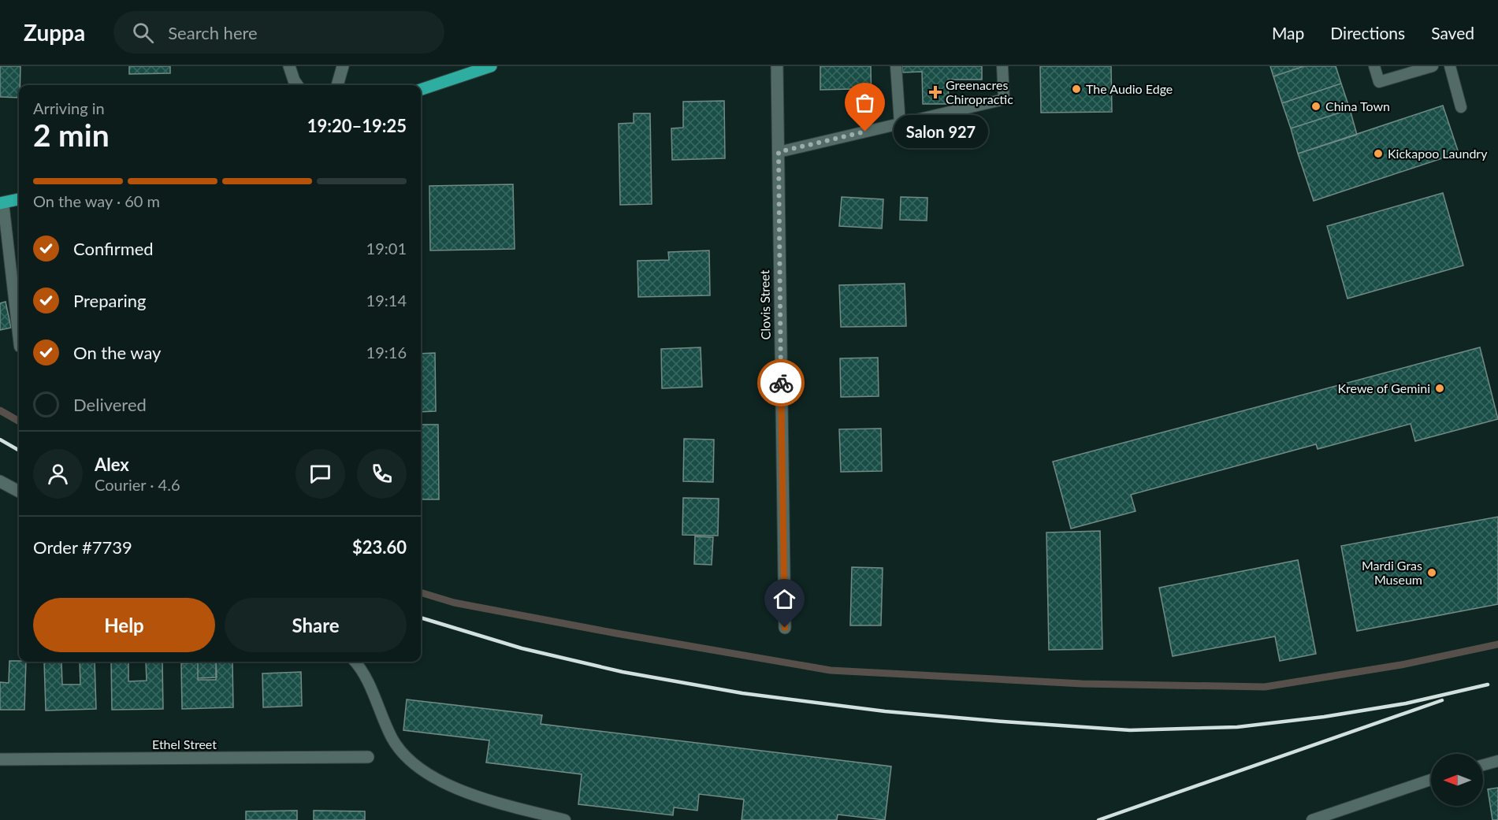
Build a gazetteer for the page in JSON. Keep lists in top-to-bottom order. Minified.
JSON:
{"streets":{"street":["Clovis Street","Ethel Street"]},"places":{"other":["The Audio Edge","China Town","Salon 927","Kickapoo Laundry","Krewe of Gemini","Mardi Gras Museum"],"health":["Greenacres Chiropractic"]},"north":"left","page":{"header":"Zuppa","search":"Search here","nav":["Map","Directions","Saved"],"heading":["2 min","Arriving in","19:20–19:25"],"panel":["Alex","Courier · 4.6","Order #7739","$23.60"],"bubble":"Salon 927","bar":"On the way · 60 m","list":[["Confirmed","19:01"],["Preparing","19:14"],["On the way","19:16"],"Delivered"],"buttons":["Help","Share"]}}
